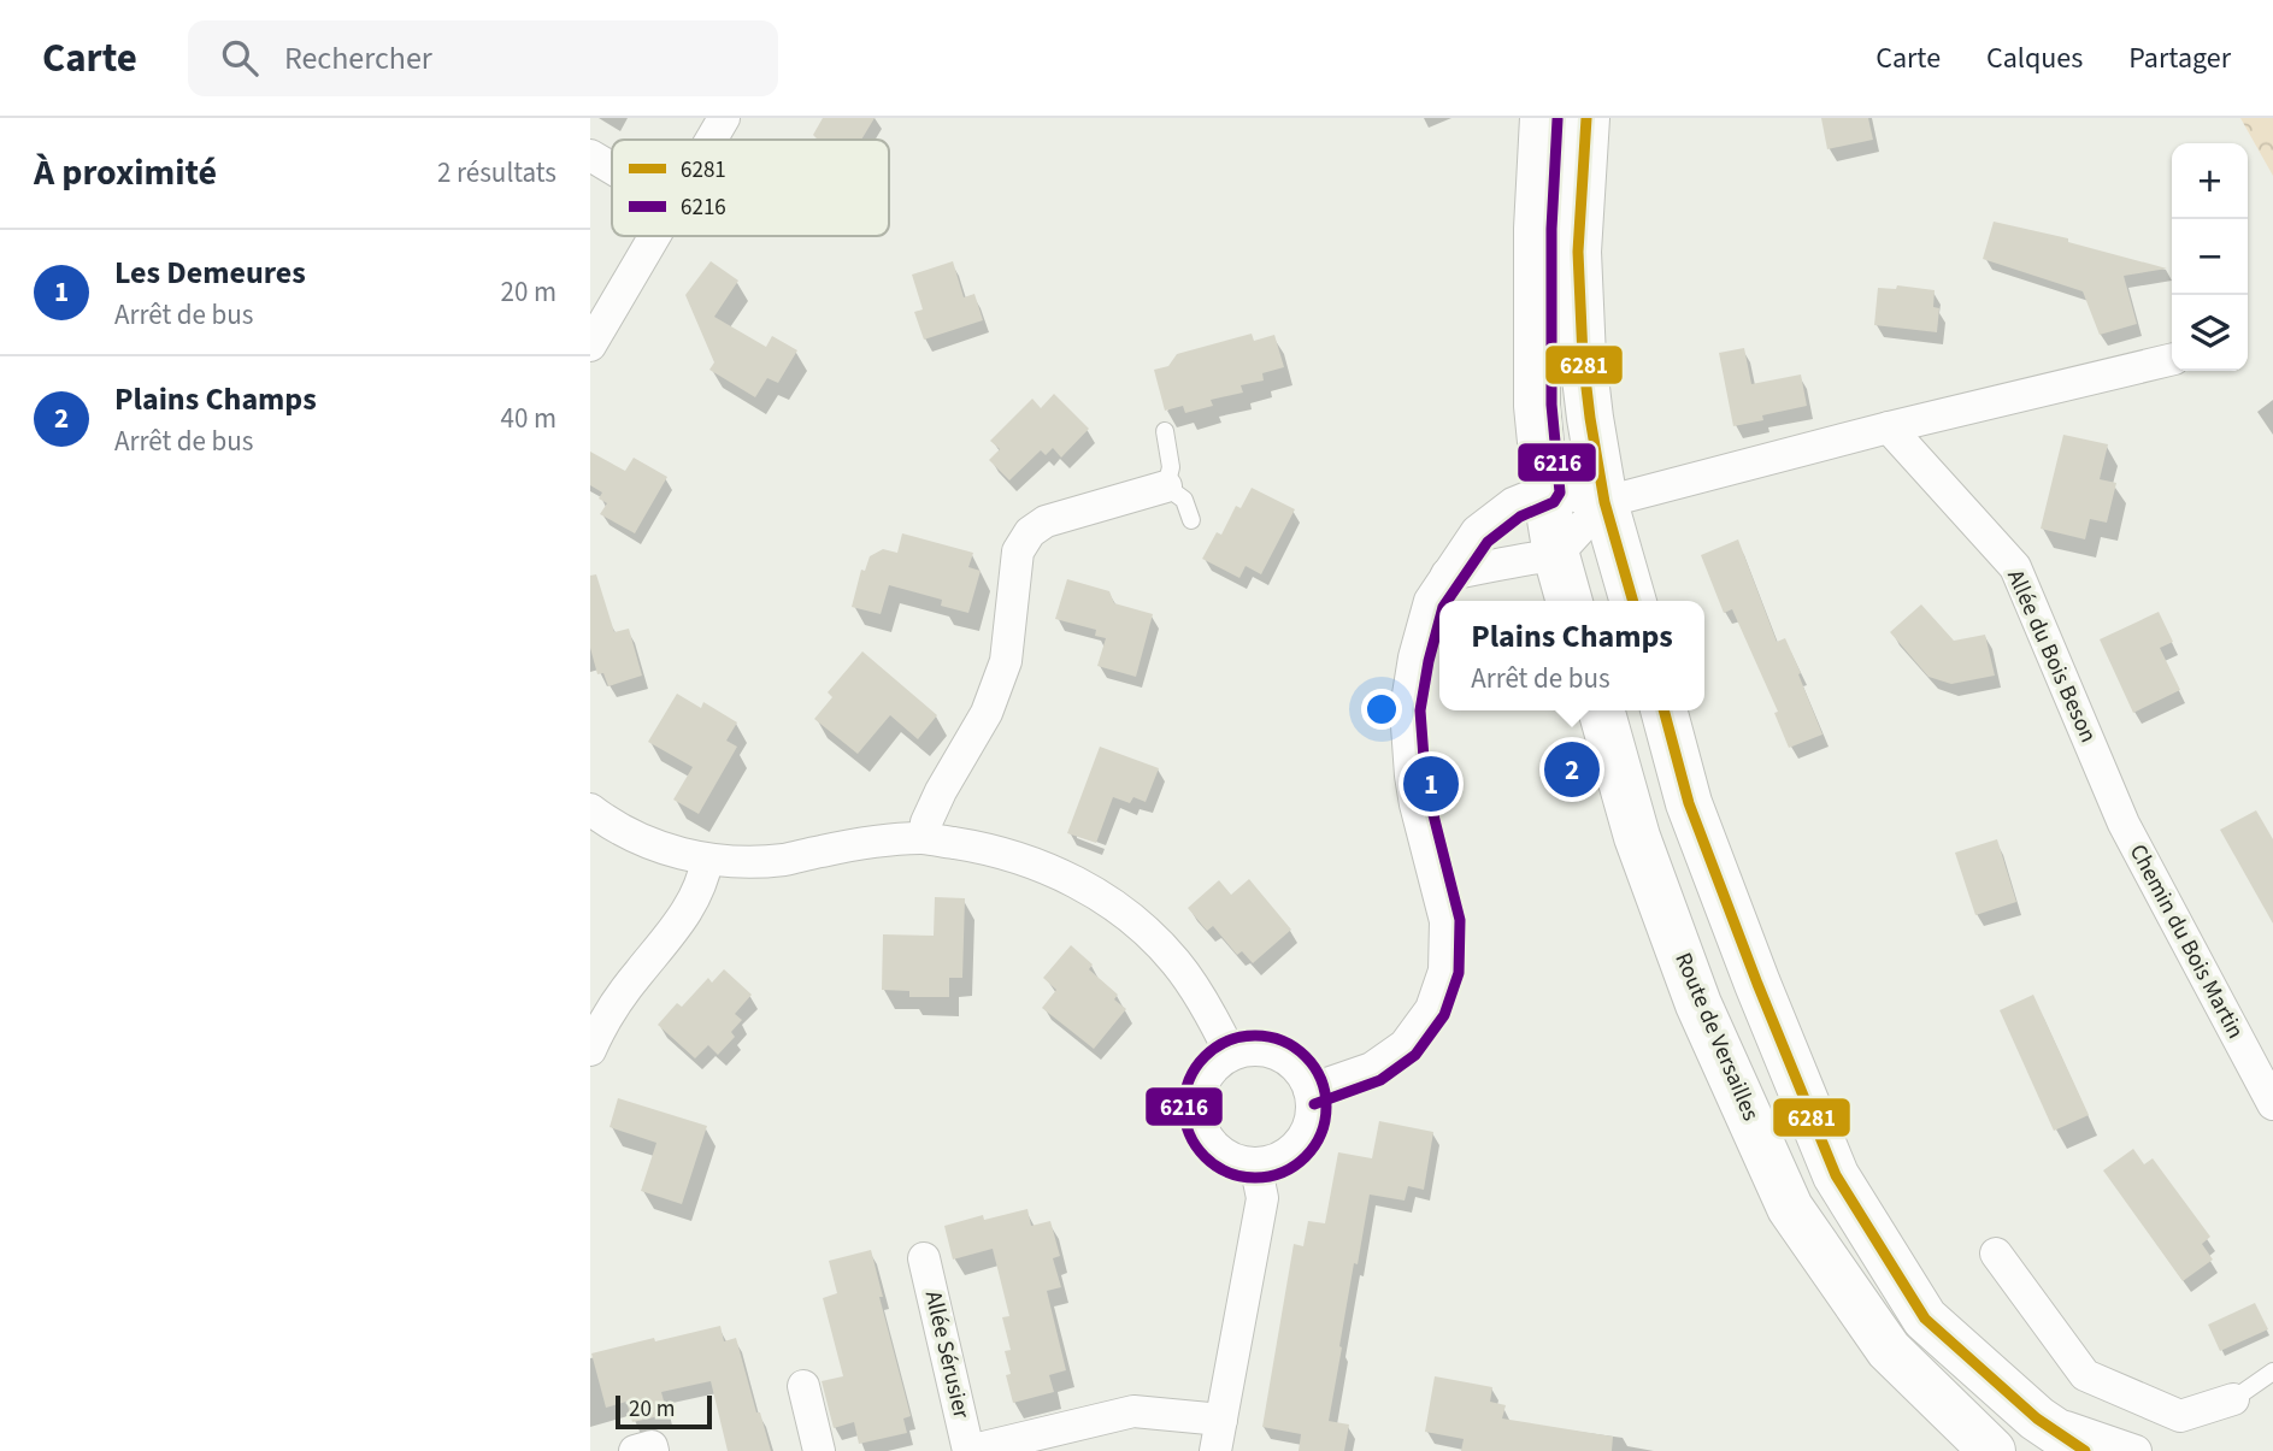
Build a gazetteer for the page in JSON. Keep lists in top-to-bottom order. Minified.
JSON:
{"streets":{"main road":["Route de Versailles"],"street":["Allée du Bois Beson","Chemin du Bois Martin","Allée Sérusier"]},"crossings":[["Allée du Bois Beson","Chemin du Bois Martin"]],"lines":["transit line 6281","transit line 6216"],"legend":["6281","6216"],"scale_bar":"20 m","page":{"header":"Carte","search":"Rechercher","nav":["Carte","Calques","Partager"],"heading":["À proximité","2 résultats"],"map_buttons":["+","−"],"list":[{"mark":"1","name":"Les Demeures","note":"Arrêt de bus","value":"20 m"},{"mark":"2","name":"Plains Champs","note":"Arrêt de bus","value":"40 m"}],"popup":["Plains Champs","Arrêt de bus"],"pins":["2","1"],"scale":"20 m"}}
